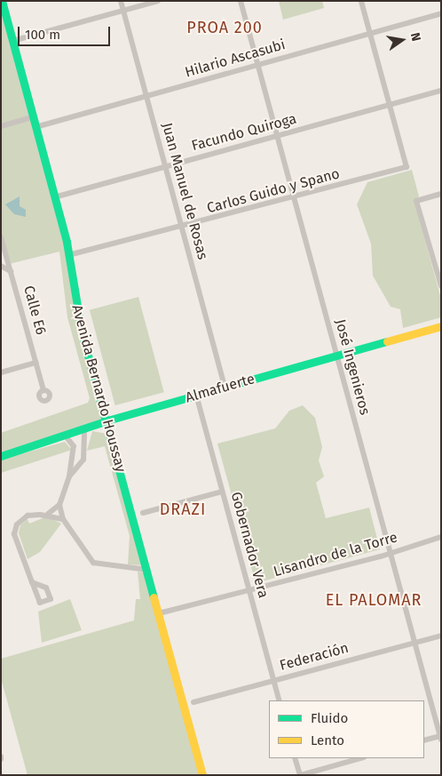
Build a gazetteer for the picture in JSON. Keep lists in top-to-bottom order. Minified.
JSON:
{"streets":{"main road":["Avenida Bernardo Houssay","Almafuerte"],"street":["Hilario Ascasubi","Facundo Quiroga","Juan Manuel de Rosas","Carlos Guido y Spano","Calle E6","José Ingenieros","Gobernador Vera","Lisandro de la Torre","Federación"]},"crossings":[["Hilario Ascasubi","Juan Manuel de Rosas"],["Hilario Ascasubi","José Ingenieros"],["Hilario Ascasubi","Avenida Bernardo Houssay"],["Facundo Quiroga","Juan Manuel de Rosas"],["Facundo Quiroga","Carlos Guido y Spano"],["Facundo Quiroga","José Ingenieros"],["Facundo Quiroga","Avenida Bernardo Houssay"],["Juan Manuel de Rosas","Carlos Guido y Spano"],["Juan Manuel de Rosas","Almafuerte"],["Carlos Guido y Spano","José Ingenieros"],["Carlos Guido y Spano","Avenida Bernardo Houssay"],["José Ingenieros","Almafuerte"],["José Ingenieros","Lisandro de la Torre"],["José Ingenieros","Federación"],["Avenida Bernardo Houssay","Almafuerte"],["Avenida Bernardo Houssay","Lisandro de la Torre"],["Almafuerte","Gobernador Vera"],["Gobernador Vera","Lisandro de la Torre"],["Gobernador Vera","Federación"]],"districts":["PROA 200","DRAZI","EL PALOMAR"],"legend":["Fluido","Lento"],"scale_bar":"100 m","north":"right"}
